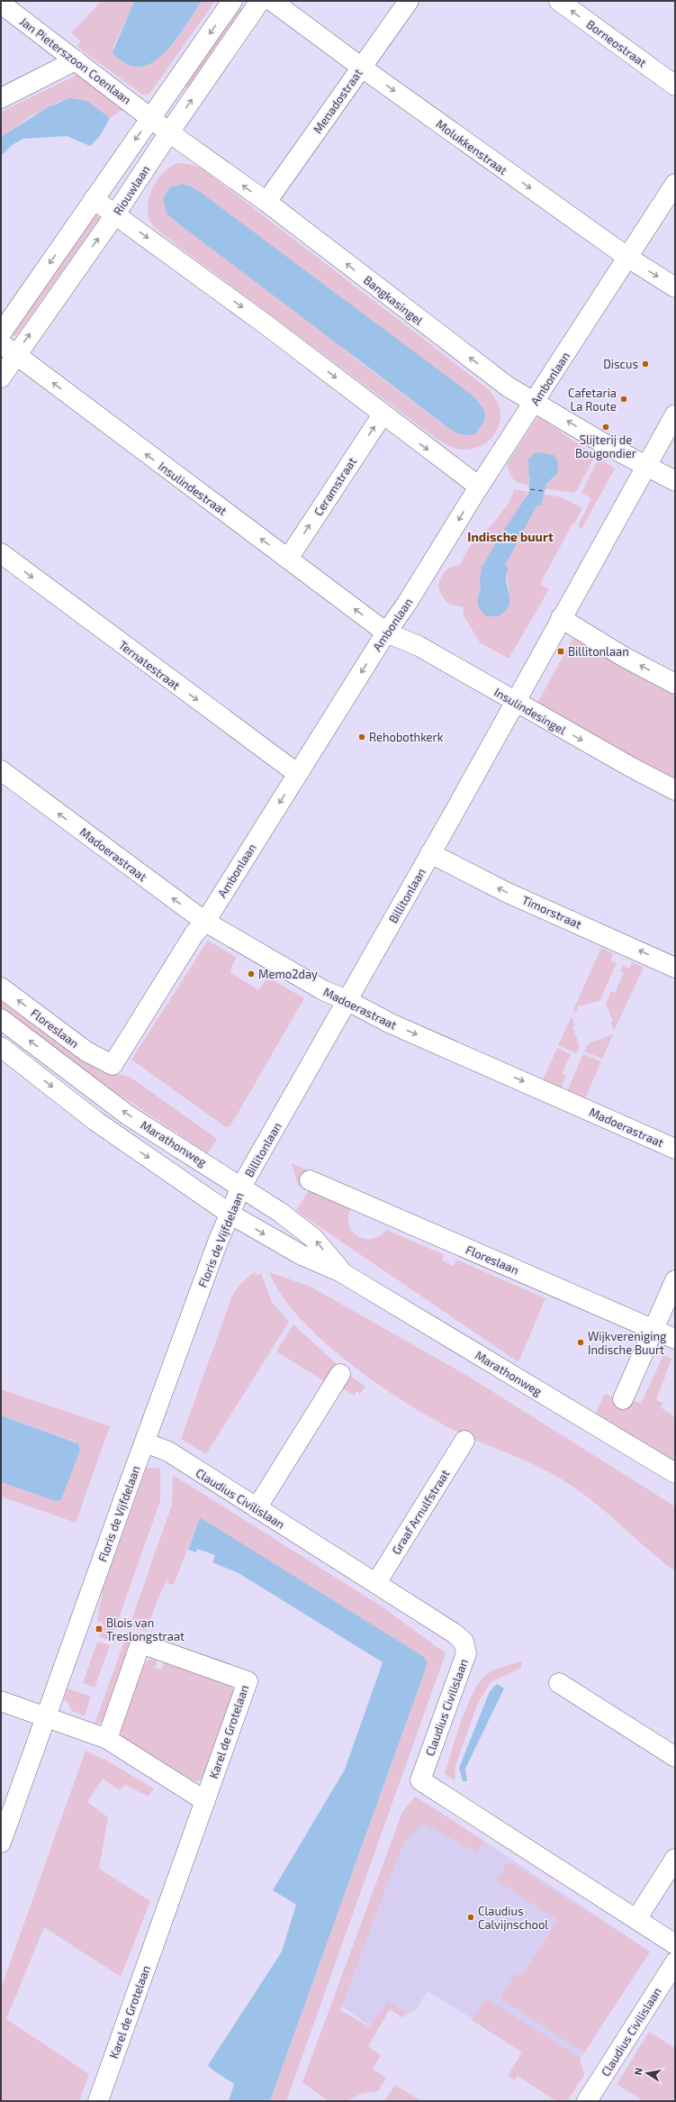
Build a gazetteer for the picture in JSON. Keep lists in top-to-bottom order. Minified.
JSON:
{"streets":{"street":["Borneostraat","Jan Pieterszoon Coenlaan","Menadostraat","Molukkenstraat","Riouwlaan","Bangkasingel","Ambonlaan","Ceramstraat","Insulindestraat","Ternatestraat","Insulindesingel","Madoerastraat","Billitonlaan","Timorstraat","Floreslaan","Marathonweg","Floris de Vijfdelaan","Claudius Civilislaan","Graaf Arnulfstraat","Karel de Grotelaan"]},"crossings":[["Jan Pieterszoon Coenlaan","Bangkasingel"],["Menadostraat","Molukkenstraat"],["Menadostraat","Bangkasingel"],["Molukkenstraat","Ambonlaan"],["Riouwlaan","Bangkasingel"],["Riouwlaan","Insulindestraat"],["Bangkasingel","Ambonlaan"],["Bangkasingel","Billitonlaan"],["Ambonlaan","Insulindestraat"],["Ambonlaan","Ternatestraat"],["Ambonlaan","Insulindesingel"],["Ambonlaan","Madoerastraat"],["Ambonlaan","Floreslaan"],["Ceramstraat","Insulindestraat"],["Insulindestraat","Insulindesingel"],["Insulindesingel","Billitonlaan"],["Madoerastraat","Billitonlaan"],["Billitonlaan","Timorstraat"],["Billitonlaan","Marathonweg"],["Billitonlaan","Floris de Vijfdelaan"],["Marathonweg","Floris de Vijfdelaan"],["Floris de Vijfdelaan","Claudius Civilislaan"],["Claudius Civilislaan","Graaf Arnulfstraat"]],"one_way":["Borneostraat","Molukkenstraat","Ambonlaan","Ceramstraat","Ternatestraat","Timorstraat"],"districts":["Indische buurt"],"places":{"other":["Discus","Cafetaria La Route","Slijterij de Bougondier","Rehobothkerk","Memo2day","Wijkvereniging Indische Buurt","Claudius Calvijnschool"],"transit":["Billitonlaan","Blois van Treslongstraat"]},"north":"left"}
